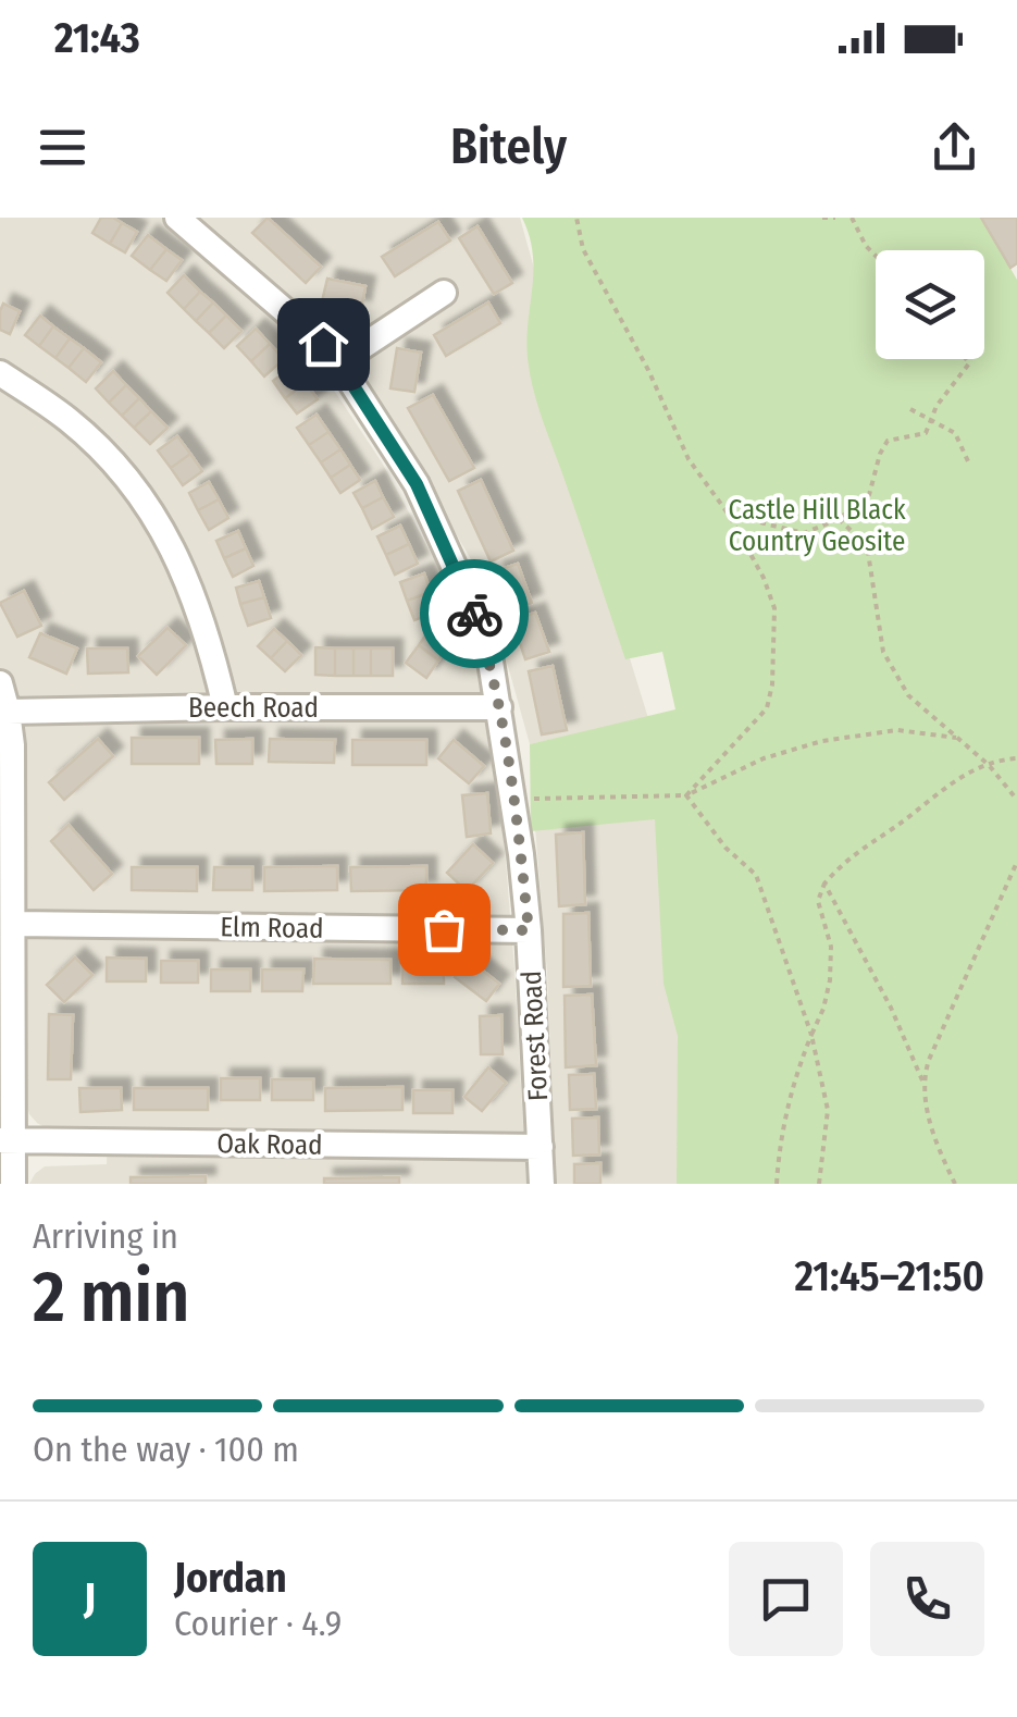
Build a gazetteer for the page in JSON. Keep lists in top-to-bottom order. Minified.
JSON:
{"streets":{"street":["Beech Road","Elm Road","Forest Road","Oak Road"]},"crossings":[["Beech Road","Forest Road"],["Elm Road","Forest Road"],["Forest Road","Oak Road"]],"parks":["Castle Hill Black Country Geosite"],"page":{"status":"21:43","header":"Bitely","heading":["2 min","Arriving in","21:45–21:50"],"panel":["Jordan","Courier · 4.9"],"bar":"On the way · 100 m","round":"J"}}
